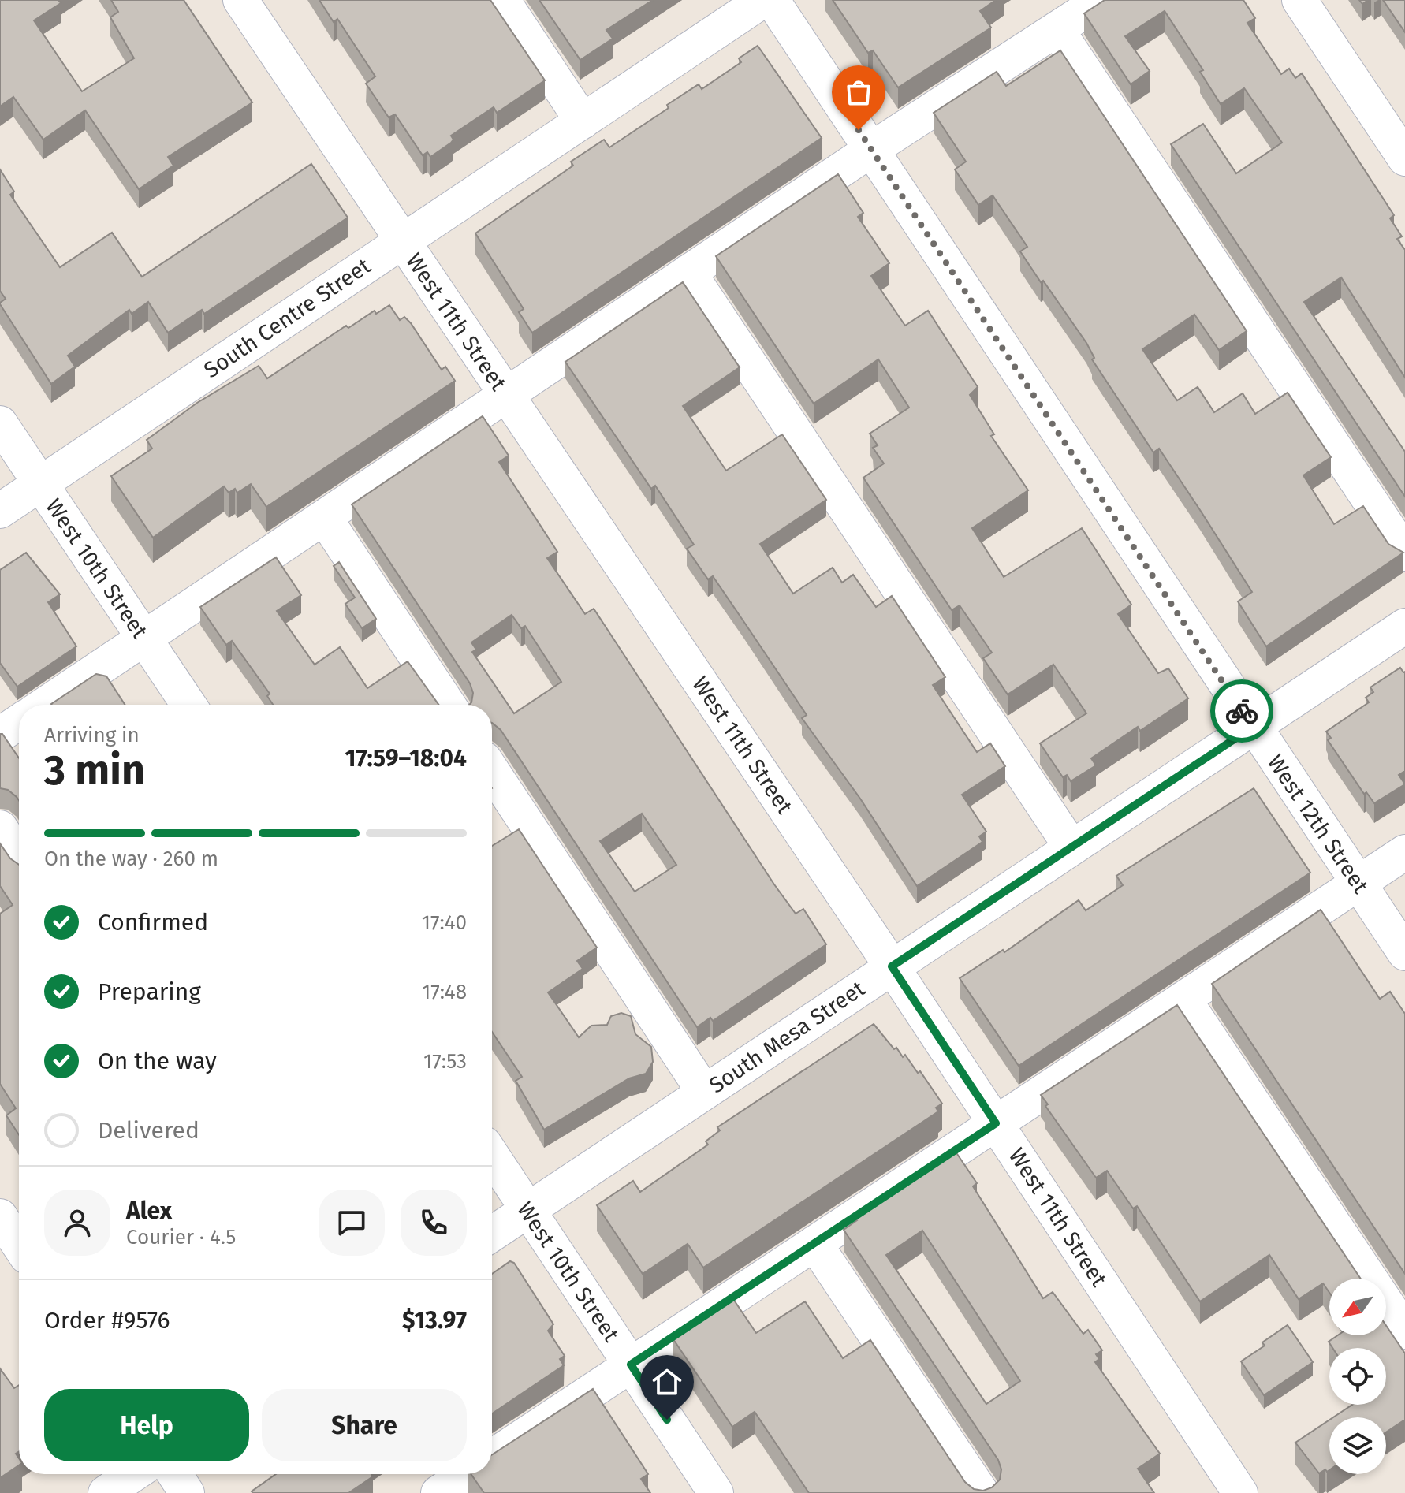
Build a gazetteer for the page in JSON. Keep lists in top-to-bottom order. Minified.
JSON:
{"streets":{"street":["South Centre Street","West 11th Street","West 10th Street","West 12th Street","South Mesa Street"]},"crossings":[["South Centre Street","West 11th Street"],["South Centre Street","West 10th Street"],["West 11th Street","South Mesa Street"],["West 10th Street","South Mesa Street"],["West 12th Street","South Mesa Street"]],"north":"bottom left","page":{"heading":["3 min","Arriving in","17:59–18:04"],"panel":["Alex","Courier · 4.5","Order #9576","$13.97"],"bar":"On the way · 260 m","list":[["Confirmed","17:40"],["Preparing","17:48"],["On the way","17:53"],"Delivered"],"buttons":["Help","Share"]}}
